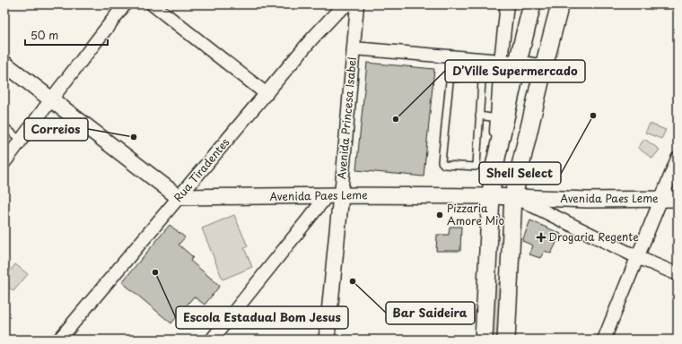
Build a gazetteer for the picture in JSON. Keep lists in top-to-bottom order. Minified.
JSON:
{"streets":{"street":["Avenida Princesa Isabel","Rua Tiradentes","Avenida Paes Leme"]},"crossings":[["Avenida Princesa Isabel","Avenida Paes Leme"],["Rua Tiradentes","Avenida Paes Leme"]],"places":{"other":["Shell Select","D’Ville Supermercado","Correios","Pizzaria Amore Mio","Escola Estadual Bom Jesus","Bar Saideira"],"health":["Drogaria Regente"]},"scale_bar":"50 m"}
